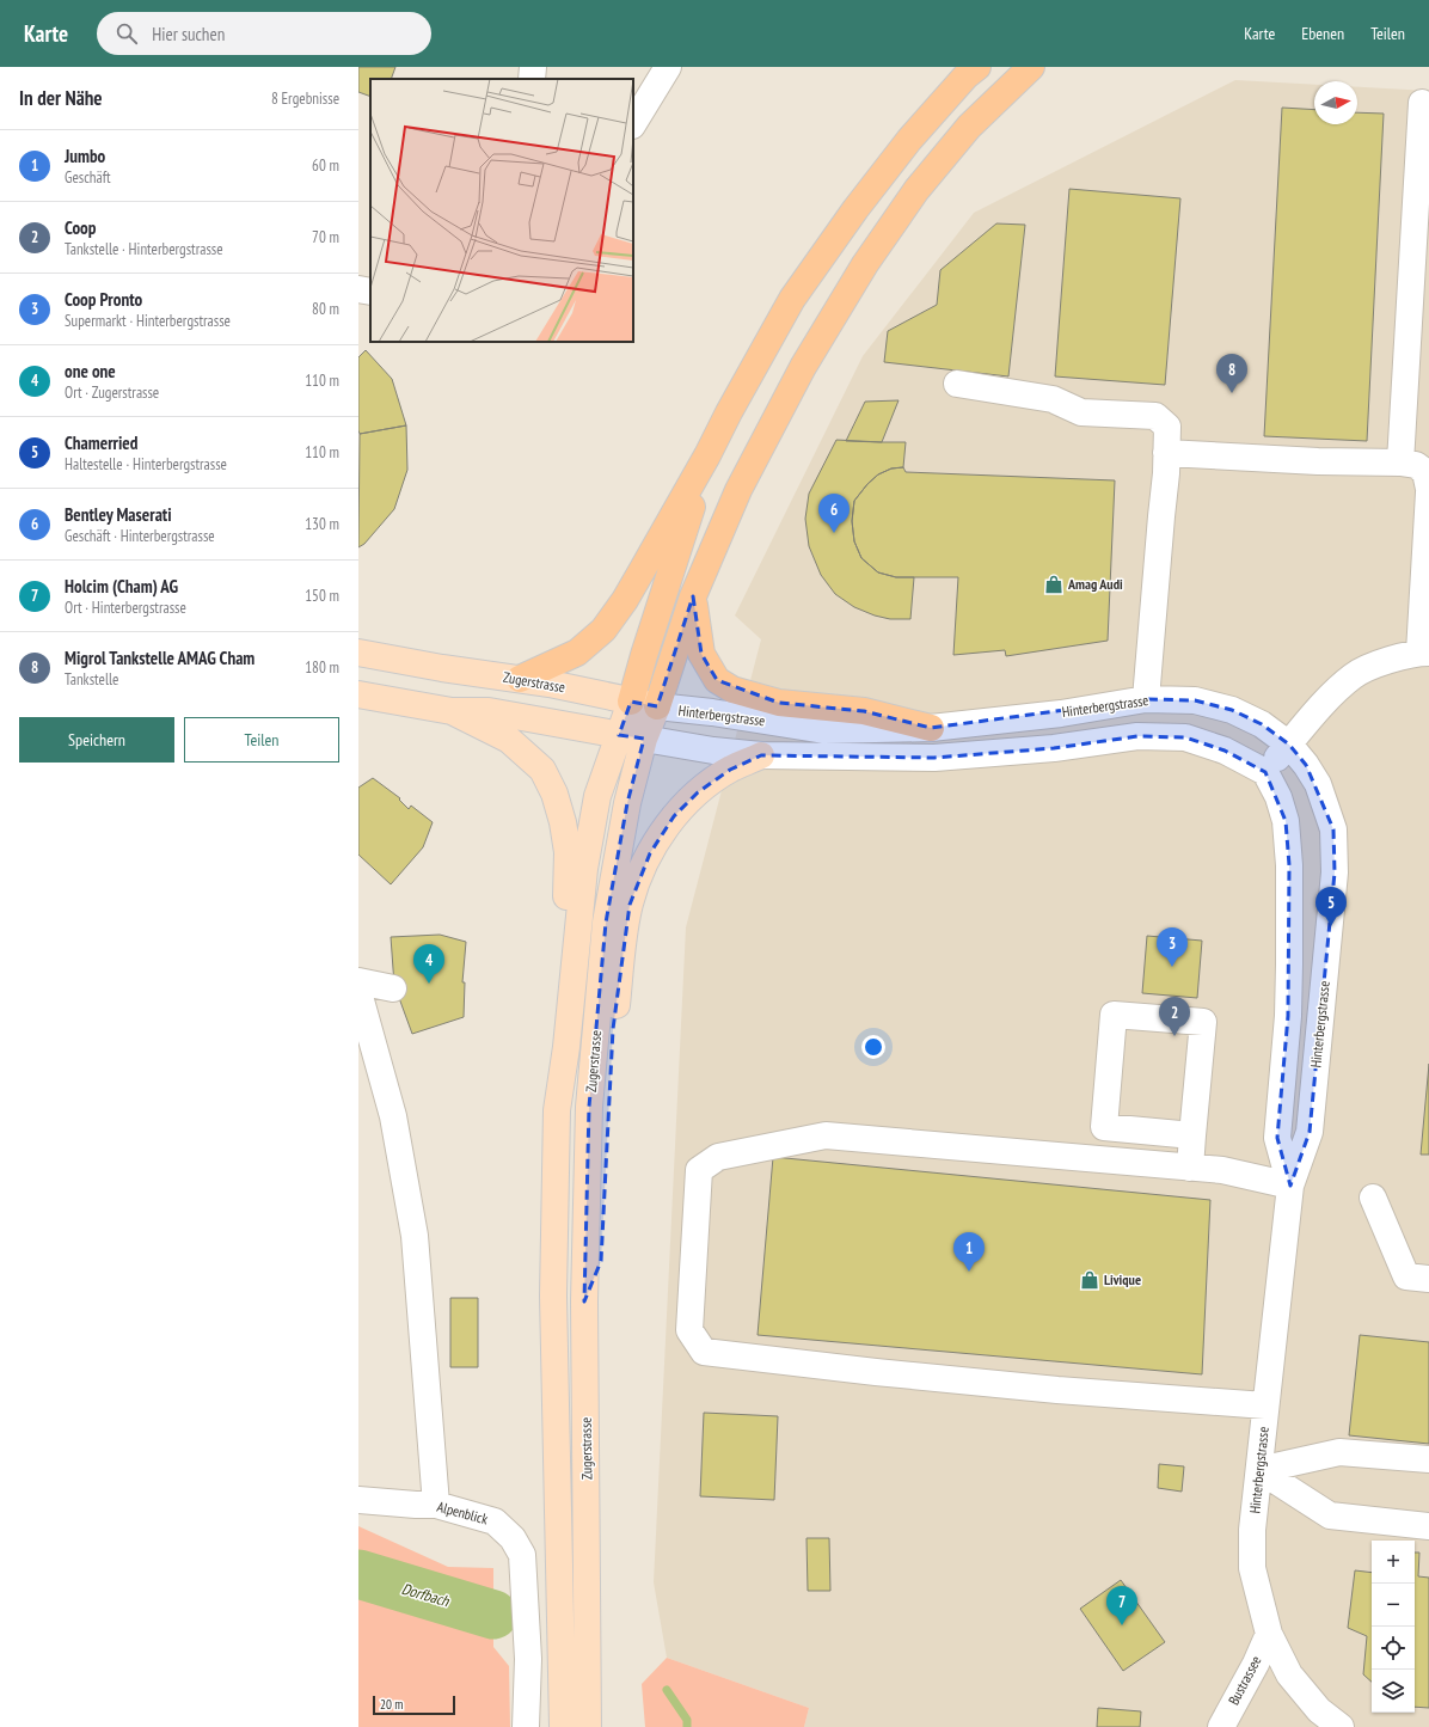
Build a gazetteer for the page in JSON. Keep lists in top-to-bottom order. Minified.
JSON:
{"streets":{"main road":["Zugerstrasse"],"street":["Hinterbergstrasse","Alpenblick","Bustrassee"]},"crossings":[["Zugerstrasse","Hinterbergstrasse"],["Hinterbergstrasse","Bustrassee"]],"water":["Dorfbach"],"places":{"shop":["Amag Audi","Livique"]},"scale_bar":"20 m","north":"right","page":{"header":"Karte","search":"Hier suchen","nav":["Karte","Ebenen","Teilen"],"heading":["In der Nähe","8 Ergebnisse"],"list":[{"mark":"1","name":"Jumbo","note":"Geschäft","value":"60 m"},{"mark":"2","name":"Coop","note":"Tankstelle · Hinterbergstrasse","value":"70 m"},{"mark":"3","name":"Coop Pronto","note":"Supermarkt · Hinterbergstrasse","value":"80 m"},{"mark":"4","name":"one one","note":"Ort · Zugerstrasse","value":"110 m"},{"mark":"5","name":"Chamerried","note":"Haltestelle · Hinterbergstrasse","value":"110 m"},{"mark":"6","name":"Bentley Maserati","note":"Geschäft · Hinterbergstrasse","value":"130 m"},{"mark":"7","name":"Holcim (Cham) AG","note":"Ort · Hinterbergstrasse","value":"150 m"},{"mark":"8","name":"Migrol Tankstelle AMAG Cham","note":"Tankstelle","value":"180 m"}],"pins":["8","6","5","3","4","2","1","7"],"buttons":["Speichern","Teilen"],"map_buttons":["+","−"],"scale":"20 m"}}
